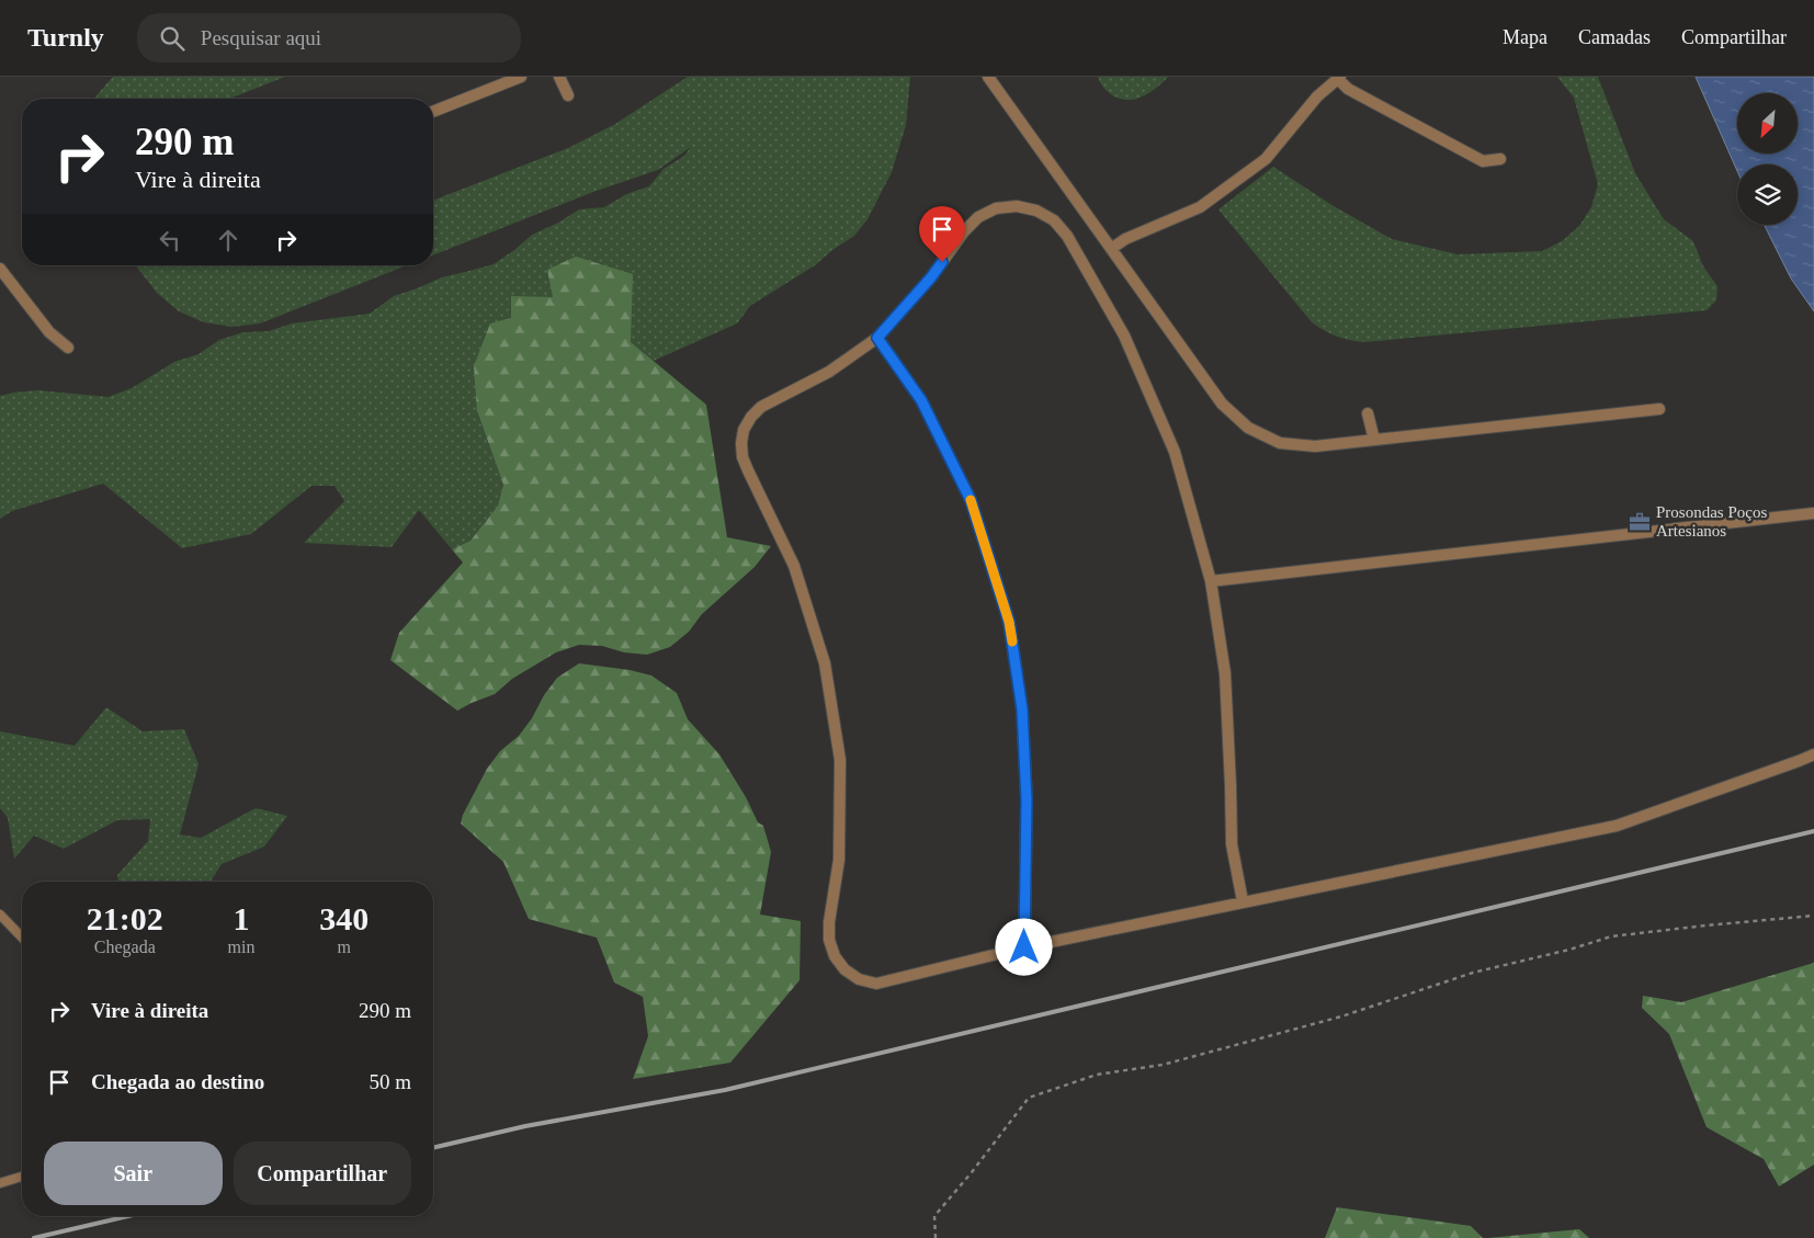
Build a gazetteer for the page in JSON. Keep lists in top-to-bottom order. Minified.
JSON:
{"places":{"office":["Prosondas Poços Artesianos"]},"north":"bottom left","page":{"header":"Turnly","search":"Pesquisar aqui","nav":["Mapa","Camadas","Compartilhar"],"turn":["290 m","Vire à direita"],"eta":["21:02","Chegada","1","min","340","m"],"list":[{"name":"Vire à direita","value":"290 m"},{"name":"Chegada ao destino","value":"50 m"}],"buttons":["Sair","Compartilhar"]}}
